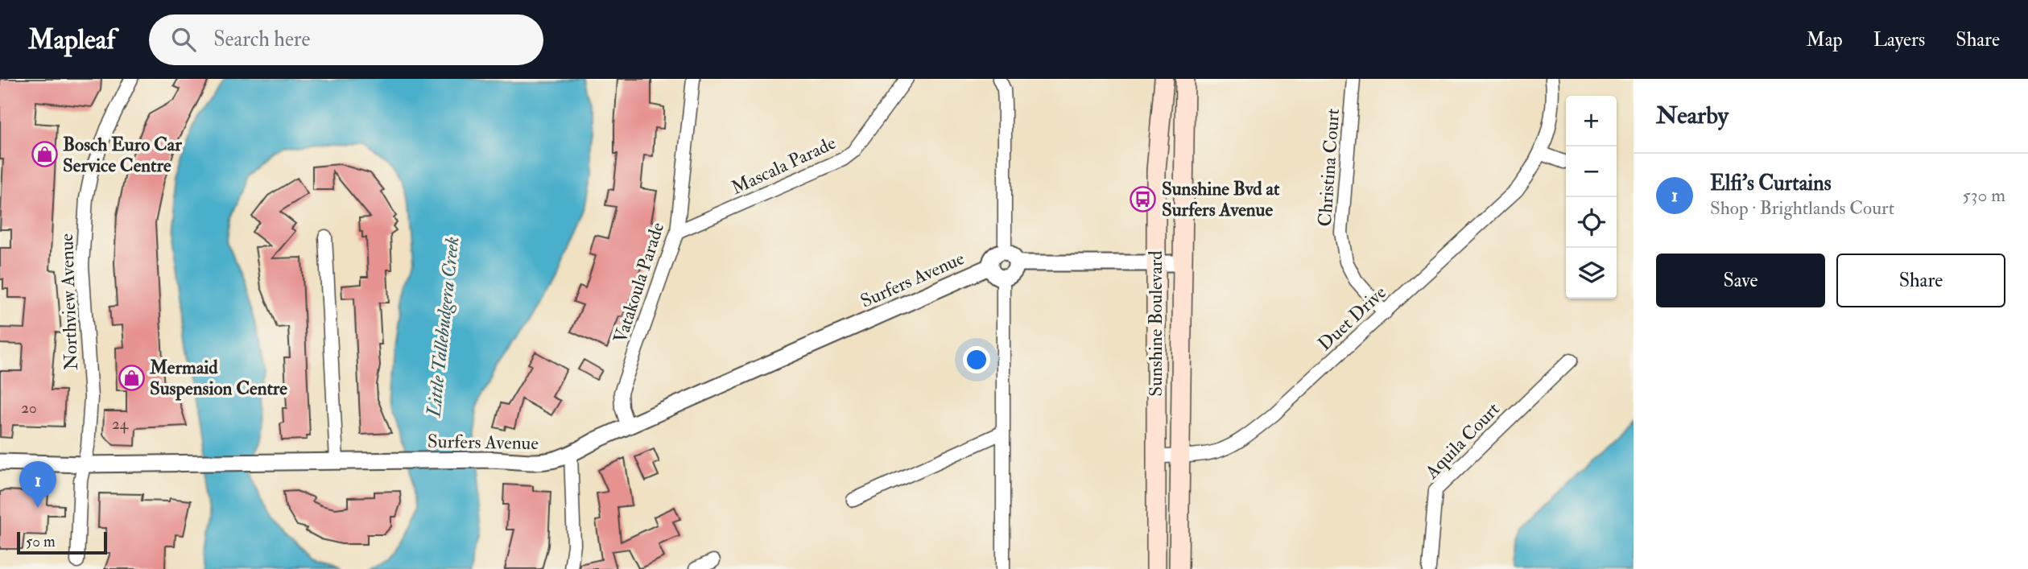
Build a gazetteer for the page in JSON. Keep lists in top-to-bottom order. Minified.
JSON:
{"streets":{"main road":["Sunshine Boulevard"],"street":["Mascala Parade","Christina Court","Surfers Avenue","Vatakoula Parade","Northview Avenue","Duet Drive","Aquila Court"]},"crossings":[["Mascala Parade","Vatakoula Parade"],["Christina Court","Duet Drive"],["Surfers Avenue","Vatakoula Parade"],["Surfers Avenue","Northview Avenue"],["Duet Drive","Sunshine Boulevard"]],"water":["Little Tallebudgera Creek"],"places":{"shop":["Bosch Euro Car Service Centre","Mermaid Suspension Centre"],"bus stop":["Sunshine Bvd at Surfers Avenue"]},"house_numbers":["20","24"],"scale_bar":"50 m","page":{"header":"Mapleaf","search":"Search here","nav":["Map","Layers","Share"],"heading":"Nearby","map_buttons":["+","−"],"list":[{"mark":"1","name":"Elfi's Curtains","note":"Shop · Brightlands Court","value":"530 m"}],"buttons":["Save","Share"],"pins":"1","scale":"50 m"}}
